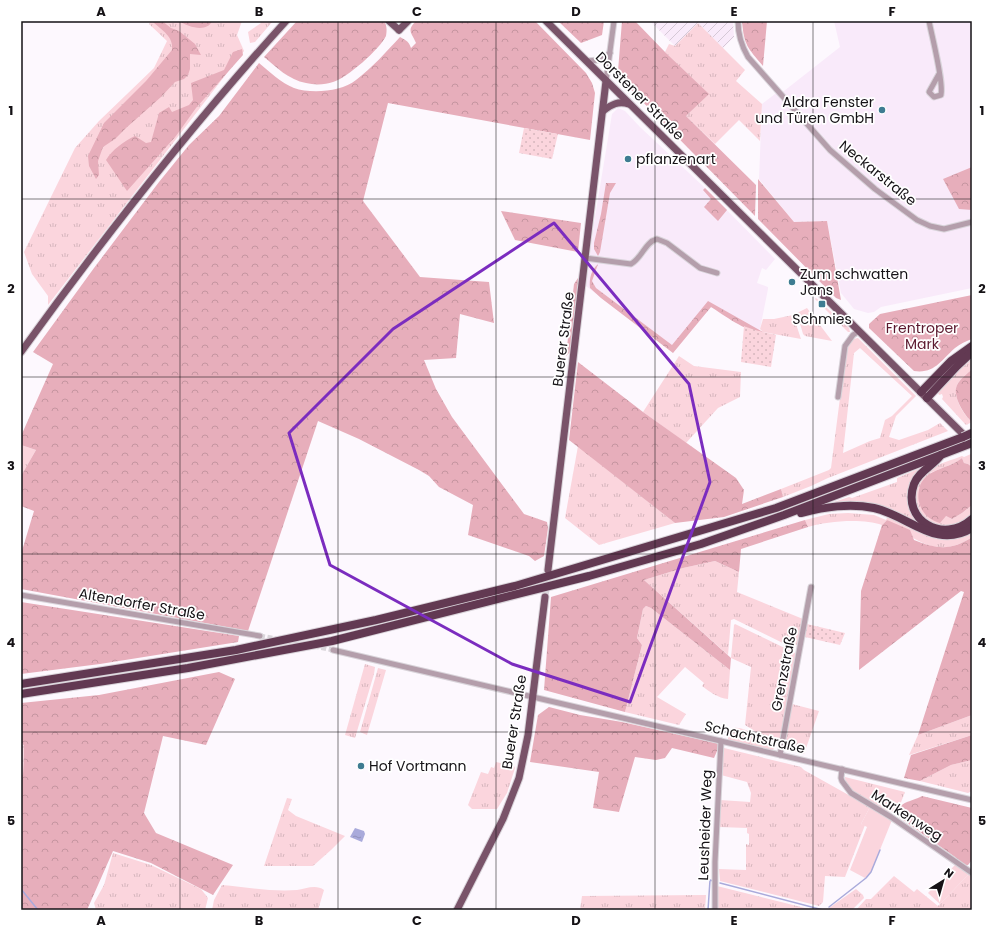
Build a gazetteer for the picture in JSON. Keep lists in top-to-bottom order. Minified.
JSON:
{"streets":{"main road":["Dorstener Straße","Buerer Straße"],"street":["Neckarstraße","Altendorfer Straße","Grenzstraße","Schachtstraße","Markenweg","Leusheider Weg"]},"crossings":[["Dorstener Straße","Buerer Straße"],["Buerer Straße","Schachtstraße"],["Grenzstraße","Schachtstraße"],["Schachtstraße","Markenweg"],["Schachtstraße","Leusheider Weg"]],"parks":["Frentroper Mark"],"places":{"other":["Aldra Fenster und Türen GmbH","pflanzenart","Zum schwatten Jans","Hof Vortmann"],"transit":["Schmies"]},"north":"top right","grid":{"columns":["A","B","C","D","E","F"],"rows":["1","2","3","4","5"]}}
